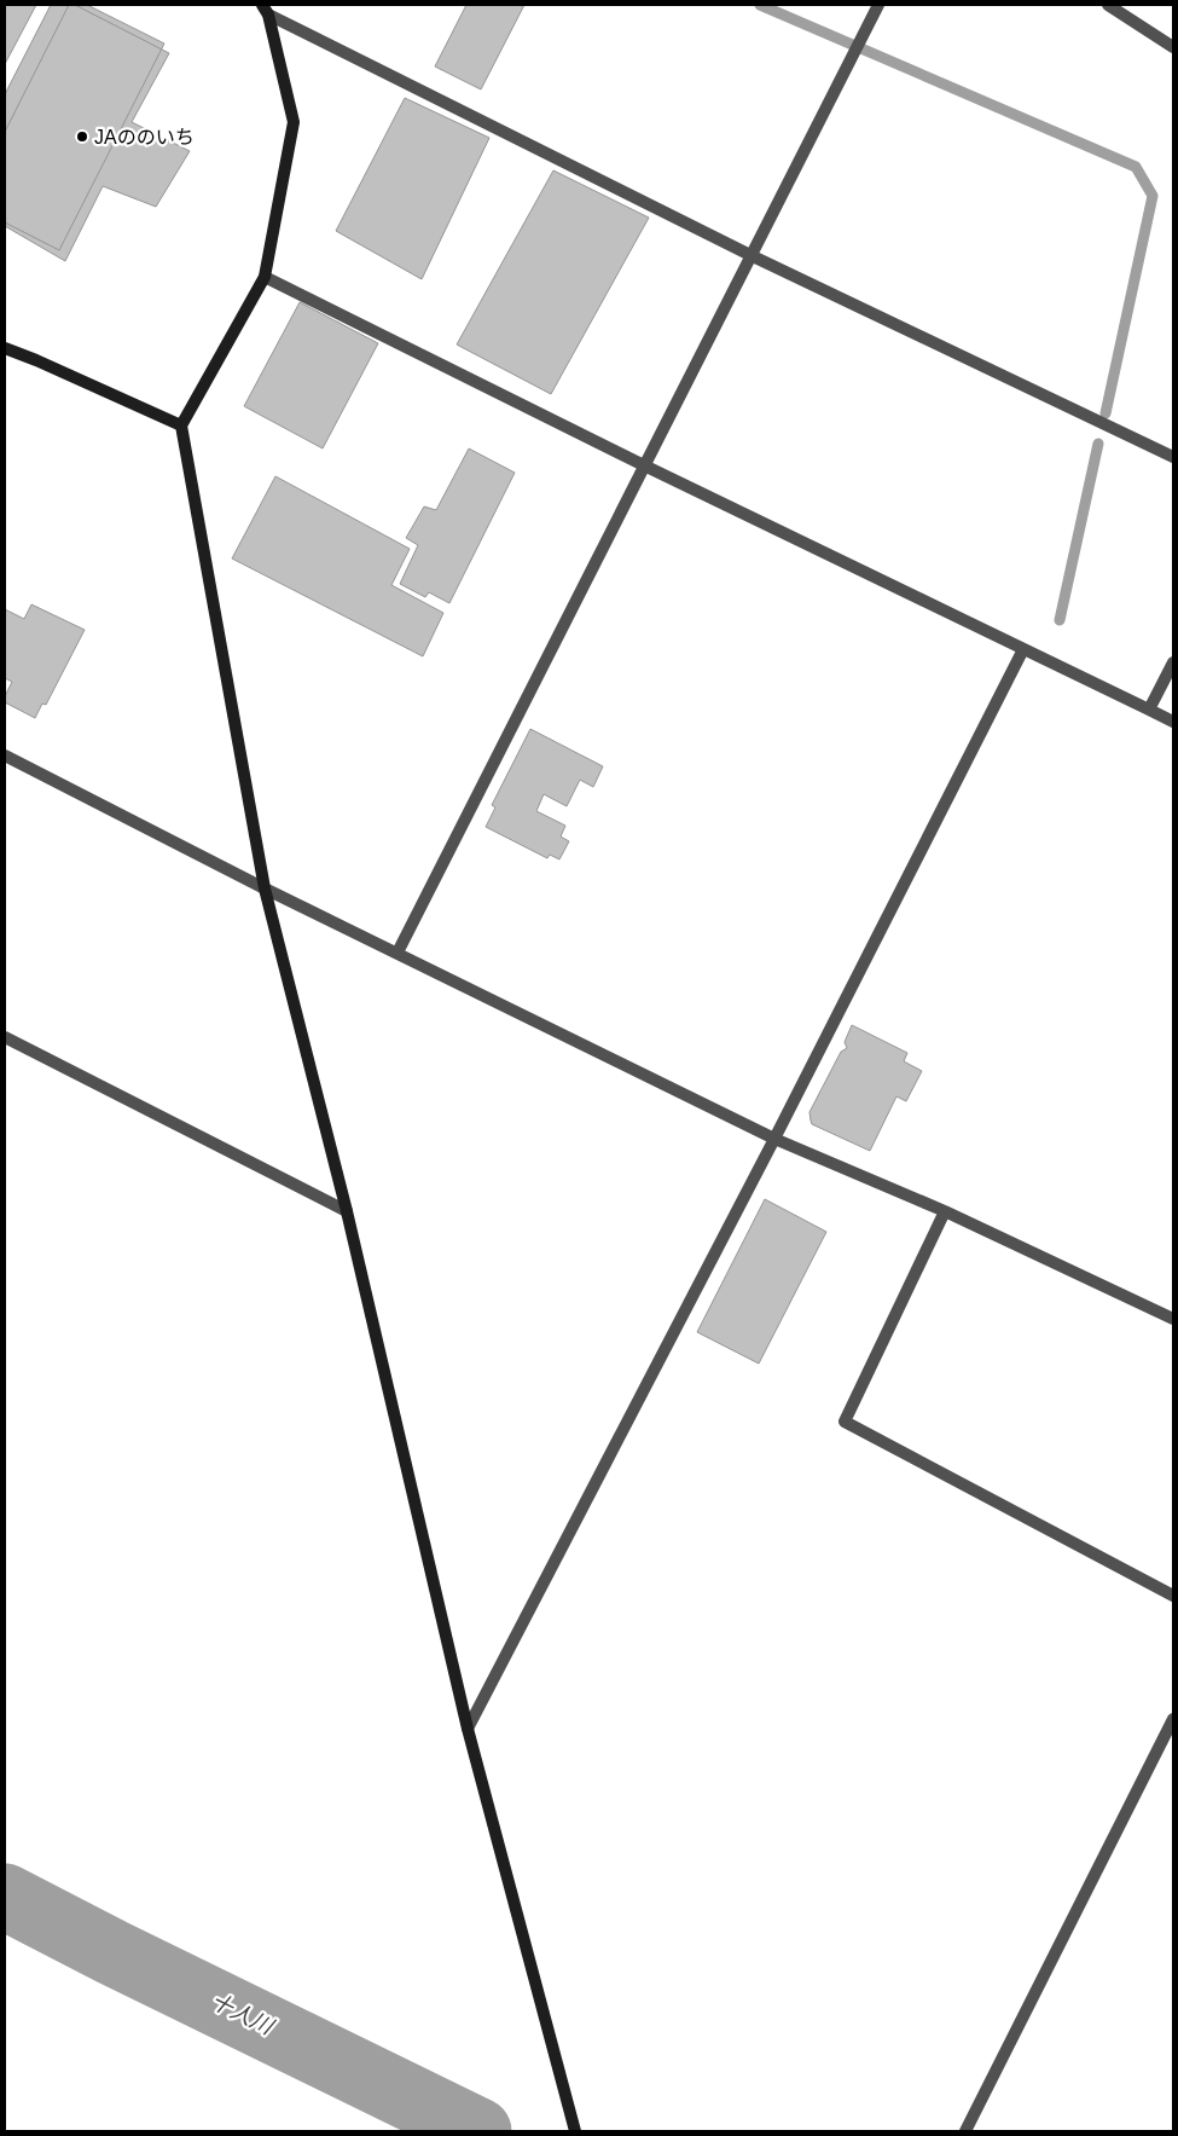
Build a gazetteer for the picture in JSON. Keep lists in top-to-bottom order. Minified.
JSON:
{"water":["十人川"],"places":["JAののいち"]}
